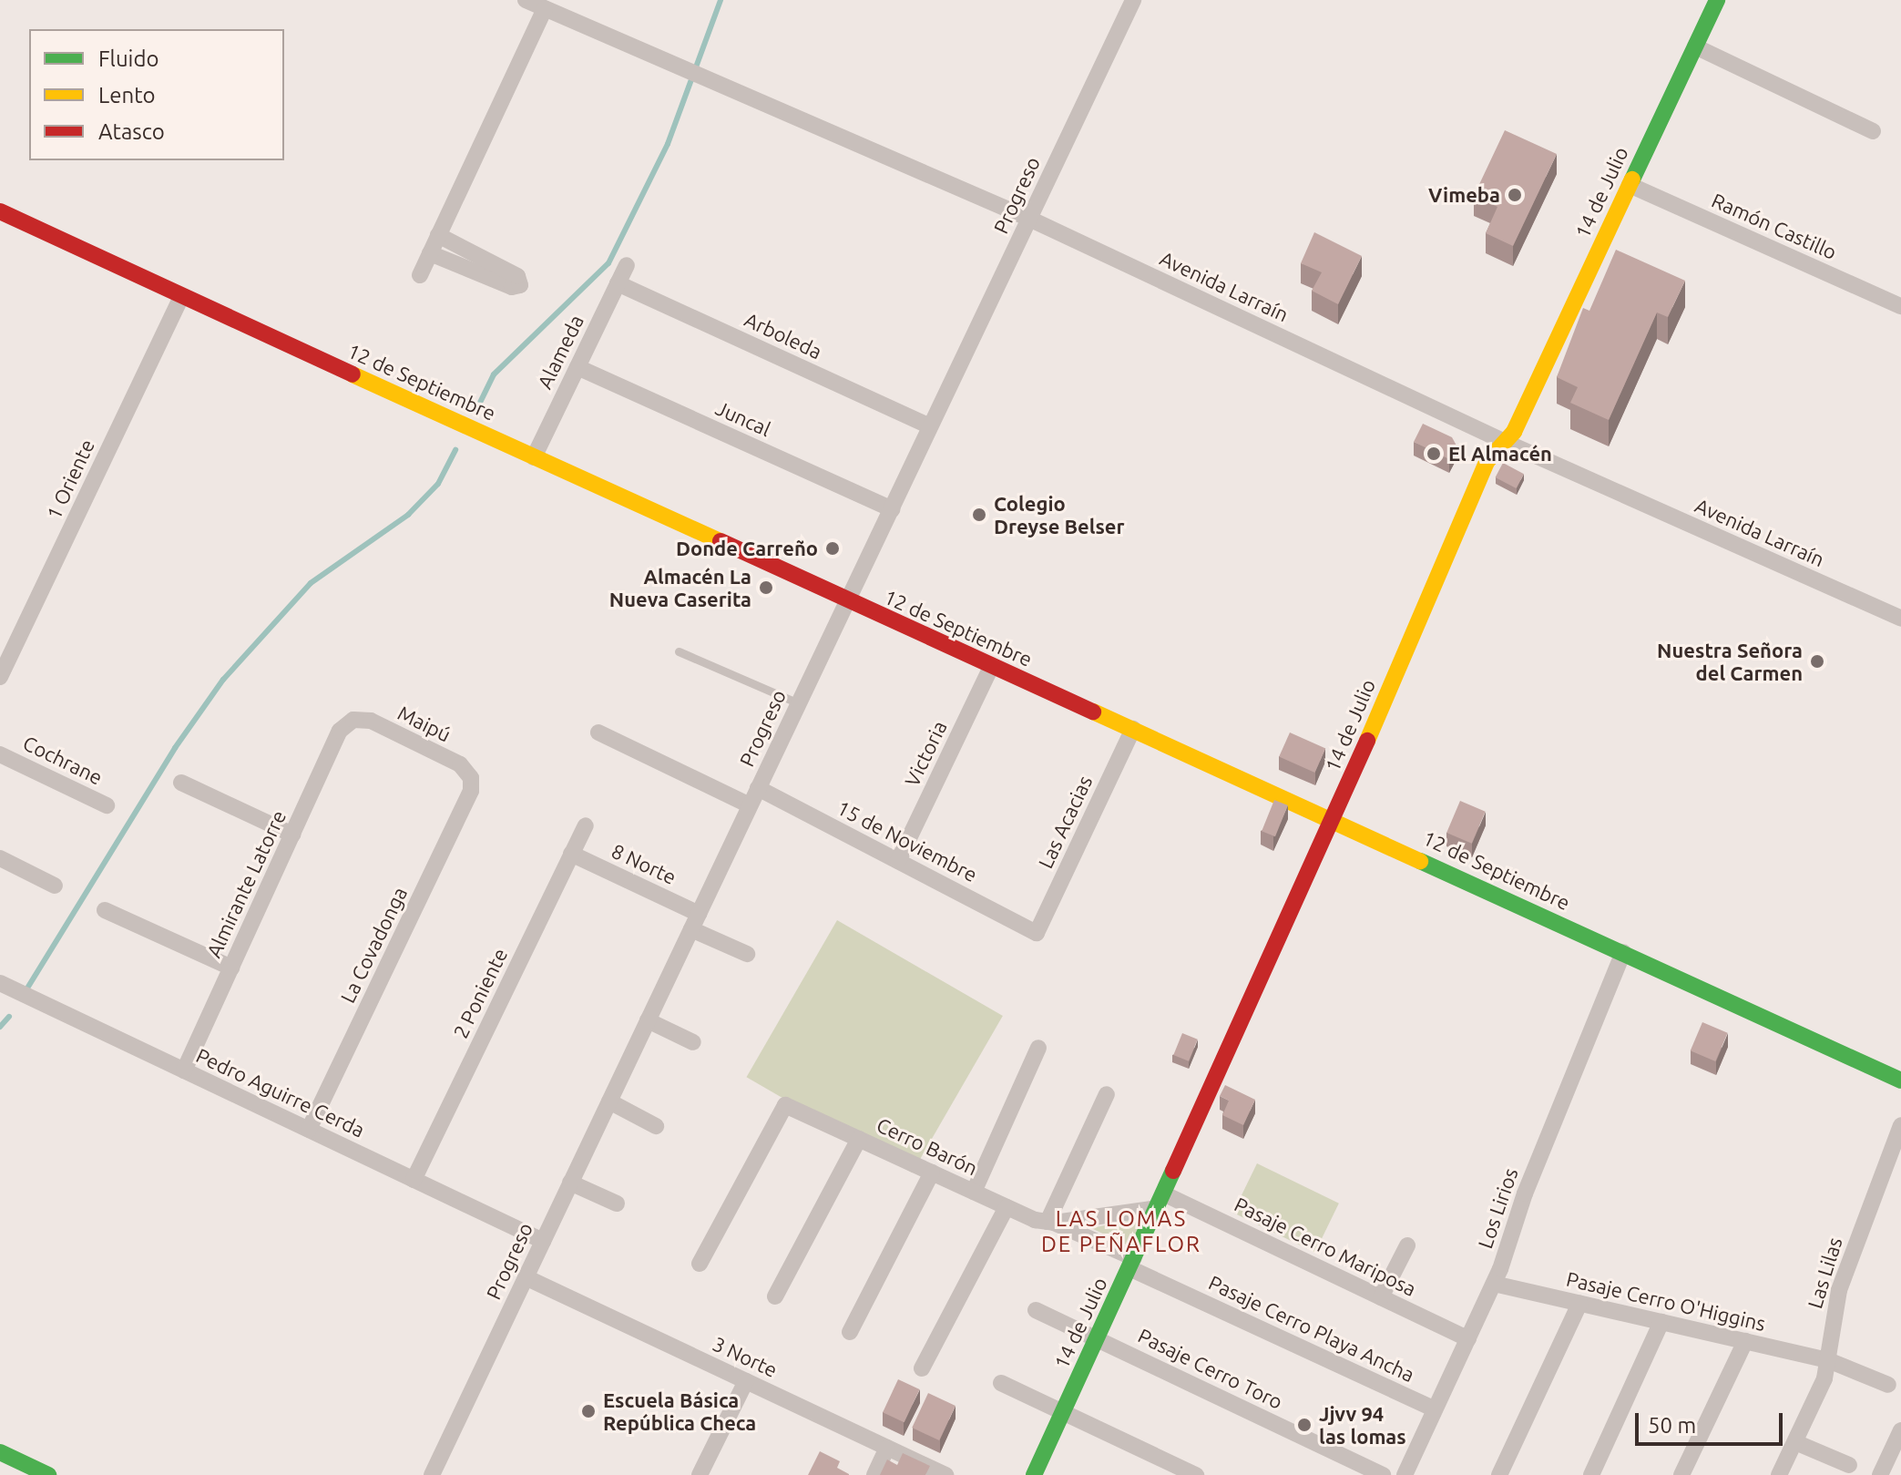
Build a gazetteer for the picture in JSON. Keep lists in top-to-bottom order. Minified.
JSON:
{"streets":{"street":["14 de Julio","Progreso","Ramón Castillo","Avenida Larraín","Arboleda","Alameda","12 de Septiembre","Juncal","1 Oriente","Maipú","Victoria","Cochrane","Las Acacias","15 de Noviembre","8 Norte","Almirante Latorre","La Covadonga","2 Poniente","Pedro Aguirre Cerda","Cerro Barón","Los Lirios","Pasaje Cerro Mariposa","Las Lilas","Pasaje Cerro O'Higgins","Pasaje Cerro Playa Ancha","3 Norte","Pasaje Cerro Toro"]},"crossings":[["14 de Julio","Ramón Castillo"],["14 de Julio","Avenida Larraín"],["14 de Julio","12 de Septiembre"],["14 de Julio","Cerro Barón"],["14 de Julio","Pasaje Cerro Mariposa"],["14 de Julio","Pasaje Cerro Playa Ancha"],["14 de Julio","Pasaje Cerro Toro"],["Progreso","Avenida Larraín"],["Progreso","Arboleda"],["Progreso","12 de Septiembre"],["Progreso","Juncal"],["Progreso","15 de Noviembre"],["Progreso","8 Norte"],["Progreso","Pedro Aguirre Cerda"],["Progreso","3 Norte"],["Arboleda","Alameda"],["Alameda","12 de Septiembre"],["Alameda","Juncal"],["12 de Septiembre","1 Oriente"],["12 de Septiembre","Victoria"],["12 de Septiembre","Las Acacias"],["12 de Septiembre","Los Lirios"],["Maipú","Almirante Latorre"],["Maipú","La Covadonga"],["Victoria","15 de Noviembre"],["Las Acacias","15 de Noviembre"],["8 Norte","2 Poniente"],["Almirante Latorre","Pedro Aguirre Cerda"],["La Covadonga","Pedro Aguirre Cerda"],["2 Poniente","Pedro Aguirre Cerda"],["Cerro Barón","Pasaje Cerro Mariposa"],["Cerro Barón","Pasaje Cerro Playa Ancha"],["Los Lirios","Pasaje Cerro Mariposa"],["Los Lirios","Pasaje Cerro O'Higgins"],["Los Lirios","Pasaje Cerro Playa Ancha"],["Las Lilas","Pasaje Cerro O'Higgins"]],"districts":["LAS LOMAS DE PEÑAFLOR"],"places":["Vimeba","El Almacén","Colegio Dreyse Belser","Donde Carreño","Almacén La Nueva Caserita","Nuestra Señora del Carmen","Escuela Básica República Checa","Jjvv 94 las lomas"],"legend":["Fluido","Lento","Atasco"],"scale_bar":"50 m"}
